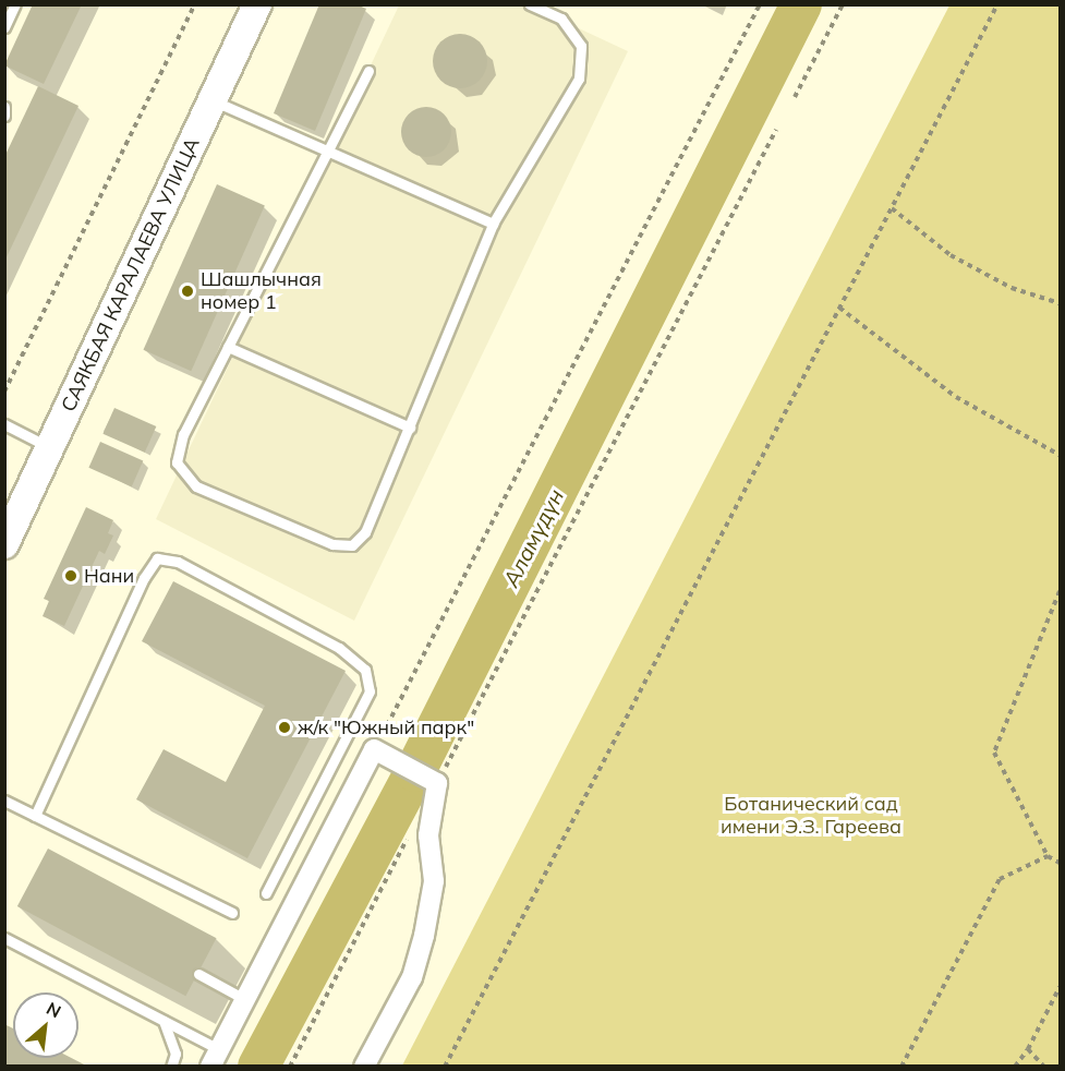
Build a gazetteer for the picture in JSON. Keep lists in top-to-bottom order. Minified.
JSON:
{"streets":{"main road":["САЯКБАЯ КАРАЛАЕВА УЛИЦА"]},"water":["Аламүдүн"],"parks":["Ботанический сад имени Э.З. Гареева"],"places":["Шашлычная номер 1","Нани","ж/к \"Южный парк\""],"north":"top right"}
